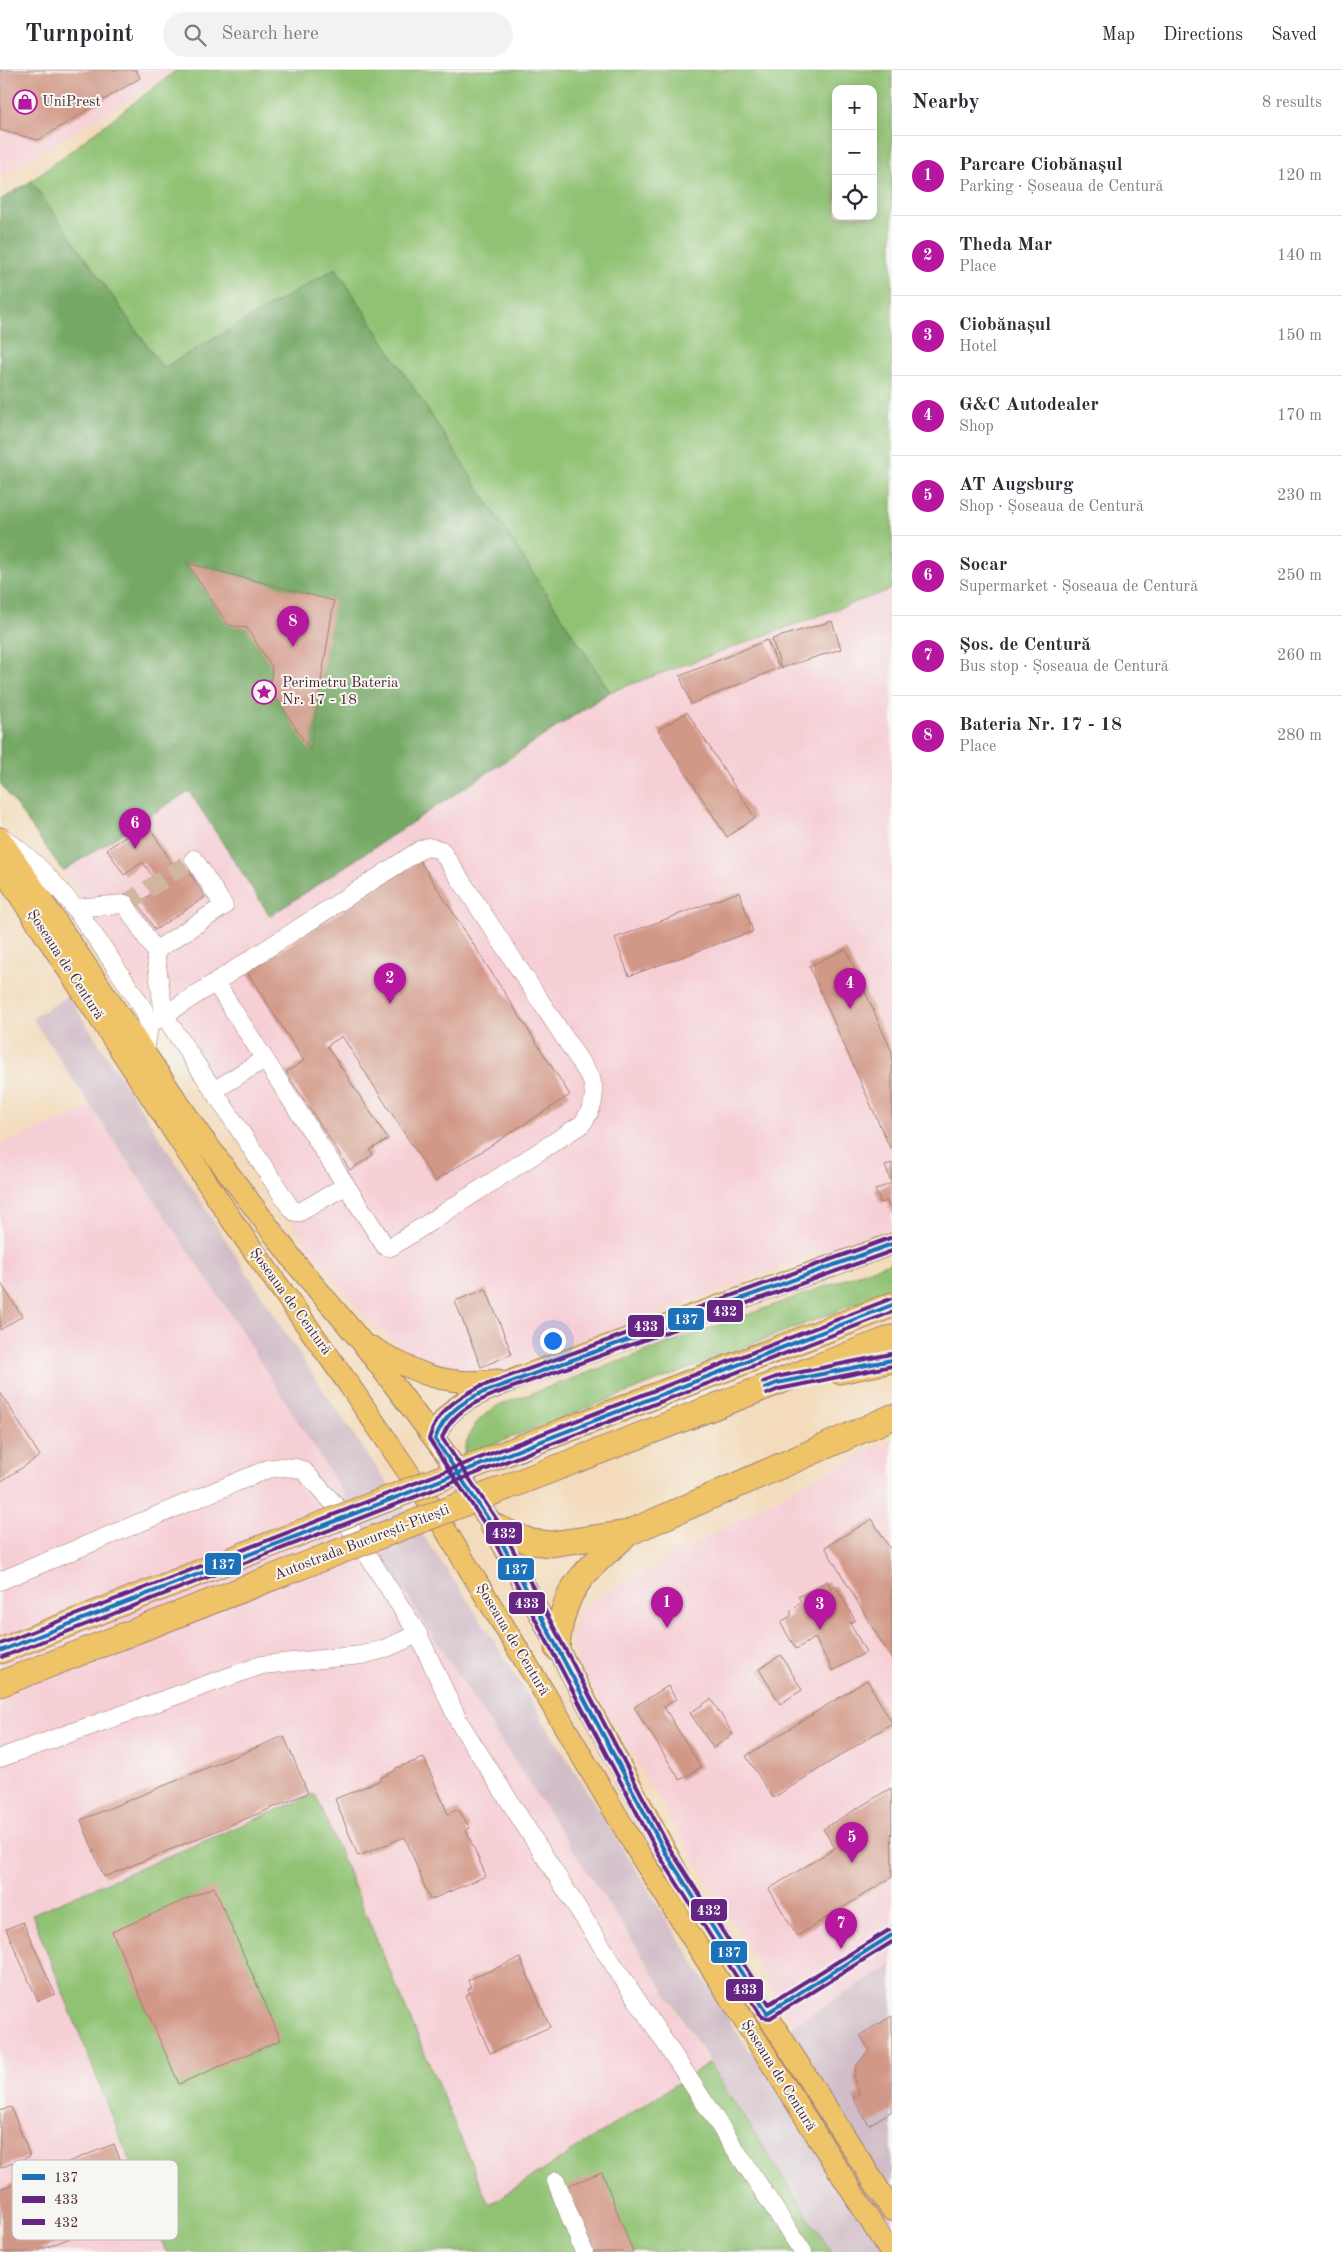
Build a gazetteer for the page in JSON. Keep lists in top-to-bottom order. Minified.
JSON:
{"streets":{"highway":["Autostrada București-Pitești"],"main road":["Șoseaua de Centură"]},"places":{"shop":["UniPrest"],"place":["Perimetru Bateria Nr. 17 - 18"]},"lines":["transit line 433","transit line 137","transit line 432"],"legend":["137","433","432"],"page":{"header":"Turnpoint","search":"Search here","nav":["Map","Directions","Saved"],"heading":["Nearby","8 results"],"map_buttons":["+","−"],"list":[{"mark":"1","name":"Parcare Ciobănașul","note":"Parking · Șoseaua de Centură","value":"120 m"},{"mark":"2","name":"Theda Mar","note":"Place","value":"140 m"},{"mark":"3","name":"Ciobănașul","note":"Hotel","value":"150 m"},{"mark":"4","name":"G&C Autodealer","note":"Shop","value":"170 m"},{"mark":"5","name":"AT Augsburg","note":"Shop · Șoseaua de Centură","value":"230 m"},{"mark":"6","name":"Socar","note":"Supermarket · Șoseaua de Centură","value":"250 m"},{"mark":"7","name":"Șos. de Centură","note":"Bus stop · Șoseaua de Centură","value":"260 m"},{"mark":"8","name":"Bateria Nr. 17 - 18","note":"Place","value":"280 m"}],"pins":["8","6","2","4","1","3","5","7"]}}
